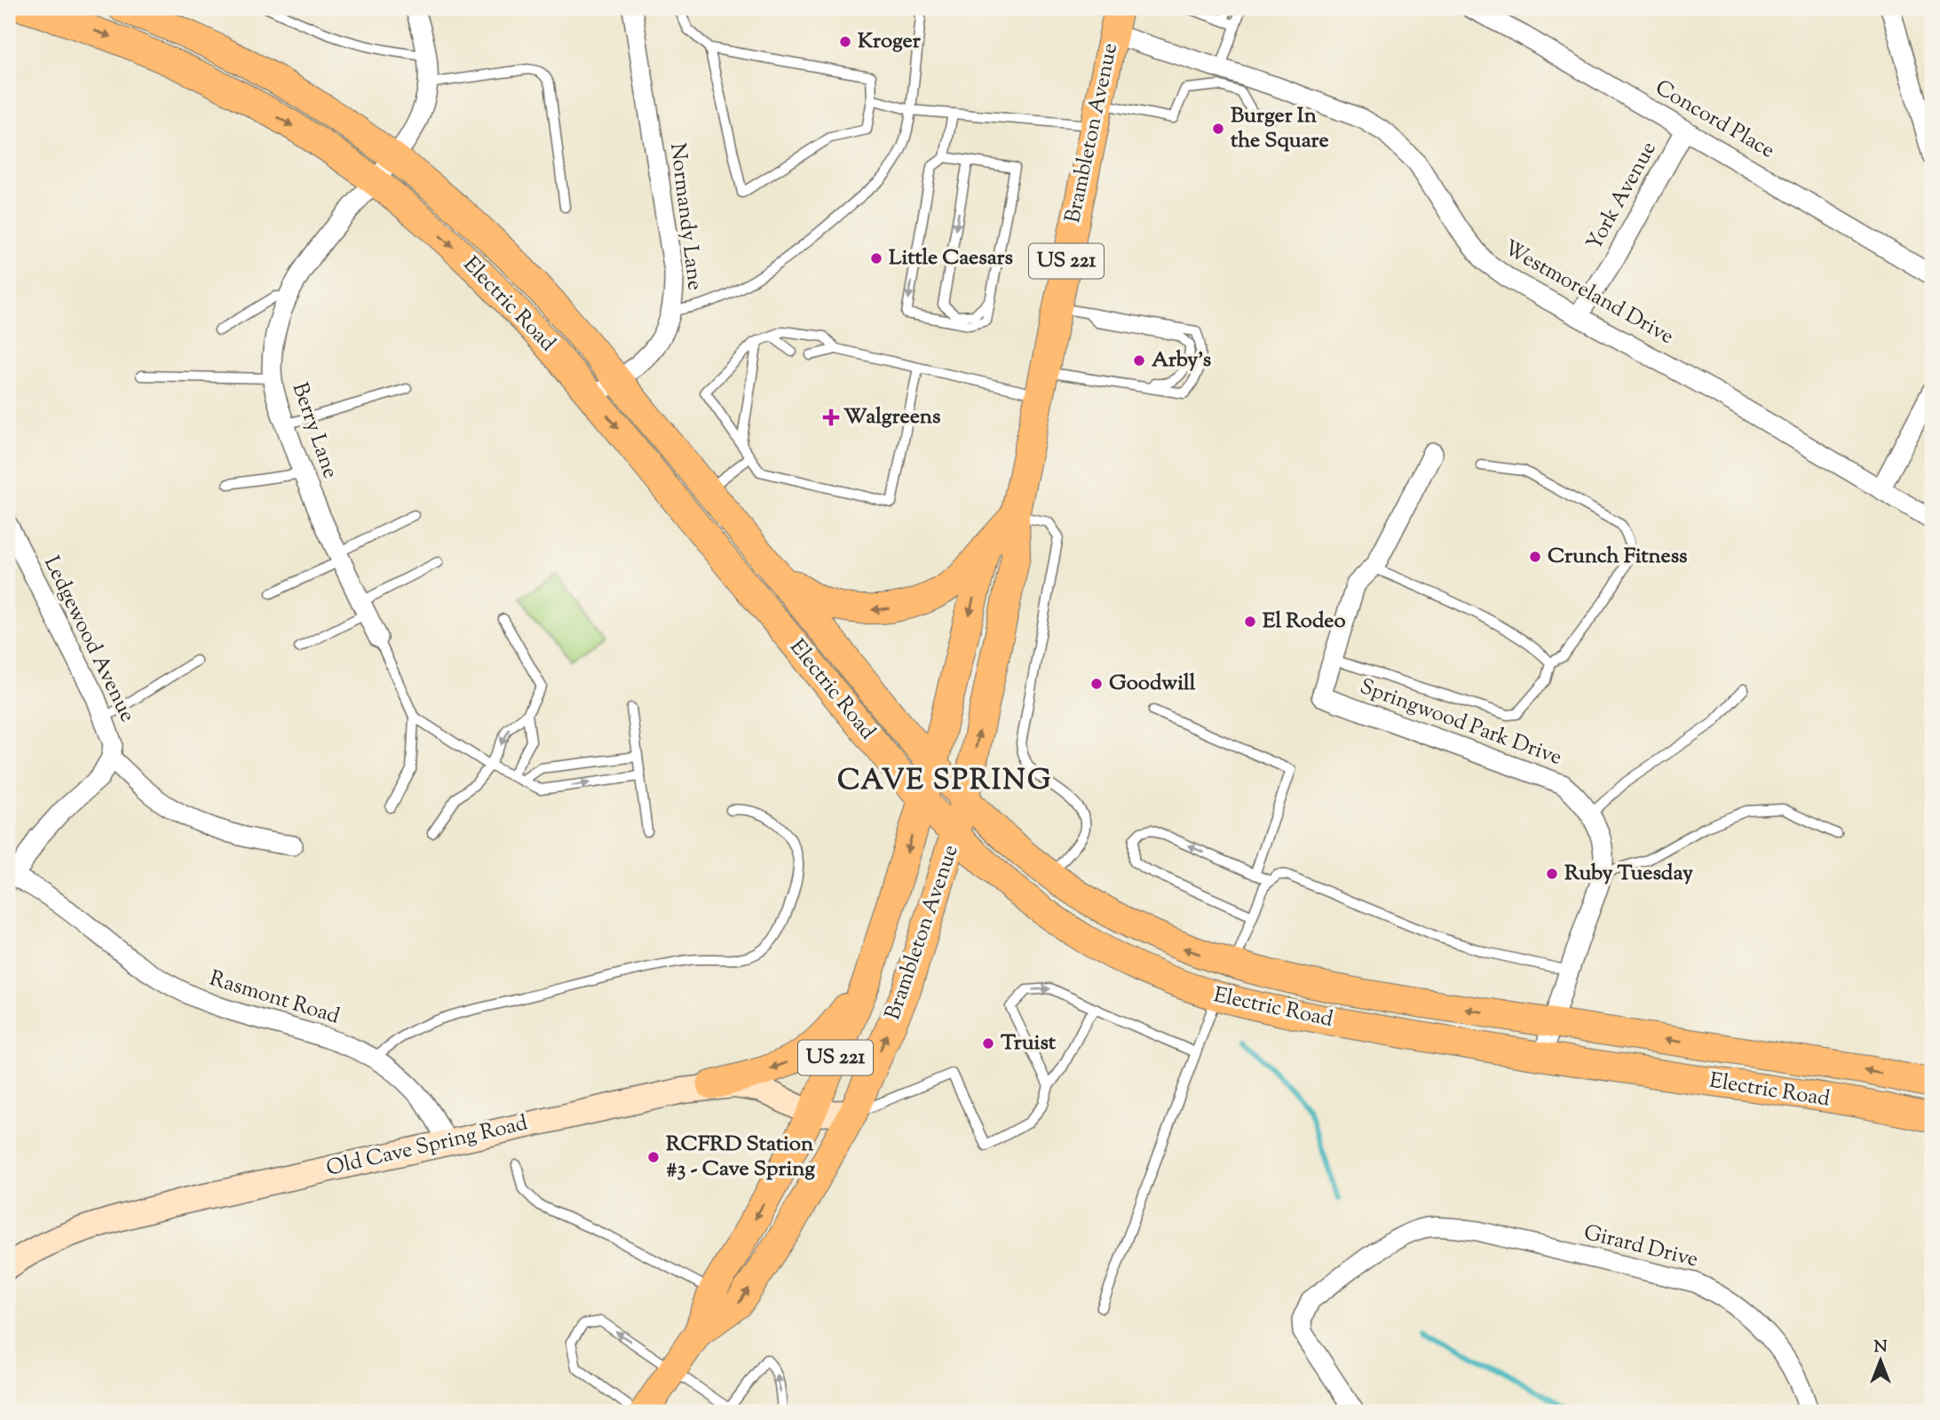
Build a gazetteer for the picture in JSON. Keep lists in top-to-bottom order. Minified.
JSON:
{"streets":{"main road":["Brambleton Avenue","US 221","Electric Road"],"street":["Concord Place","York Avenue","Normandy Lane","Westmoreland Drive","Berry Lane","Ledgewood Avenue","Springwood Park Drive","Rasmont Road","Old Cave Spring Road","Girard Drive"]},"crossings":[["Concord Place","York Avenue"],["Brambleton Avenue","Westmoreland Drive"],["Brambleton Avenue","Electric Road"],["Brambleton Avenue","Old Cave Spring Road"],["York Avenue","Westmoreland Drive"],["Normandy Lane","Electric Road"],["Electric Road","Berry Lane"],["Electric Road","Springwood Park Drive"],["Rasmont Road","Old Cave Spring Road"]],"districts":["CAVE SPRING"],"places":{"other":["Kroger","Burger In the Square","Little Caesars","Arby's","Crunch Fitness","El Rodeo","Goodwill","Ruby Tuesday","Truist","RCFRD Station #3 - Cave Spring"],"health":["Walgreens"]},"north":"top"}
